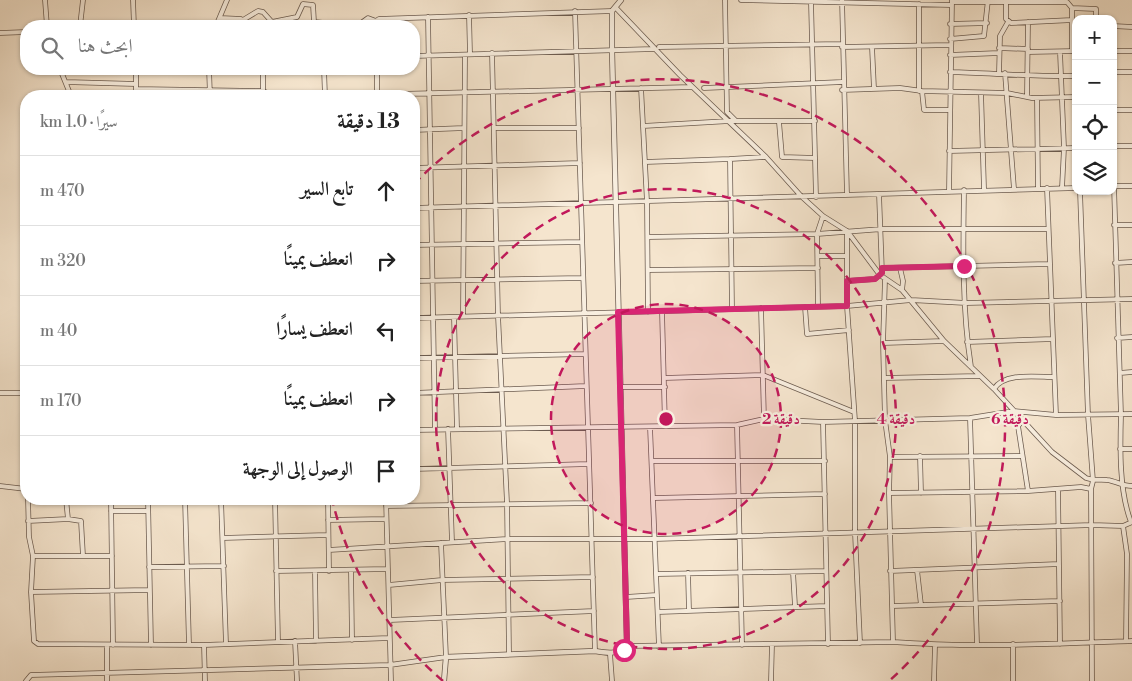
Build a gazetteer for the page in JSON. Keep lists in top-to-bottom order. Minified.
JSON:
{"page":{"map_buttons":["+","−"],"search":"ابحث هنا","heading":["13 دقيقة","سيرًا · 1.0 km"],"list":[["تابع السير","470 m"],["انعطف يمينًا","320 m"],["انعطف يسارًا","40 m"],["انعطف يمينًا","170 m"],"الوصول إلى الوجهة"]},"rings":["2 دقيقة","4 دقيقة","6 دقيقة"]}
